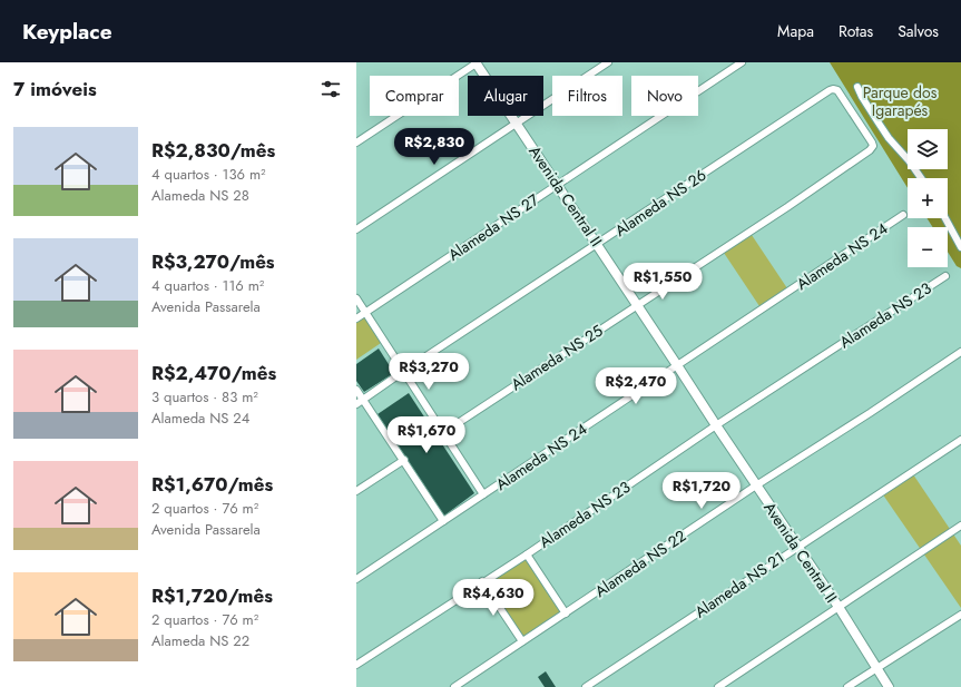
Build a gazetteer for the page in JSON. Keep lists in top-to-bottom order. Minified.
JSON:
{"streets":{"street":["Avenida Central II","Alameda NS 26","Alameda NS 27","Alameda NS 24","Alameda NS 23","Alameda NS 25","Alameda NS 22","Alameda NS 21"]},"crossings":[["Avenida Central II","Alameda NS 26"],["Avenida Central II","Alameda NS 27"],["Avenida Central II","Alameda NS 24"],["Avenida Central II","Alameda NS 23"],["Avenida Central II","Alameda NS 25"],["Avenida Central II","Alameda NS 22"],["Avenida Central II","Alameda NS 21"],["Alameda NS 26","Alameda NS 25"]],"parks":["Parque dos Igarapés"],"page":{"header":"Keyplace","nav":["Mapa","Rotas","Salvos"],"heading":"7 imóveis","chip":["Comprar","Alugar","Filtros","Novo"],"list":[{"name":"R$2,830/mês","note":"4 quartos · 136 m² · Alameda NS 28"},{"name":"R$3,270/mês","note":"4 quartos · 116 m² · Avenida Passarela"},{"name":"R$2,470/mês","note":"3 quartos · 83 m² · Alameda NS 24"},{"name":"R$1,670/mês","note":"2 quartos · 76 m² · Avenida Passarela"},{"name":"R$1,720/mês","note":"2 quartos · 76 m² · Alameda NS 22"}],"price":["R$2,830","R$1,550","R$3,270","R$2,470","R$1,670","R$1,720","R$4,630"],"map_buttons":["+","−"]}}
